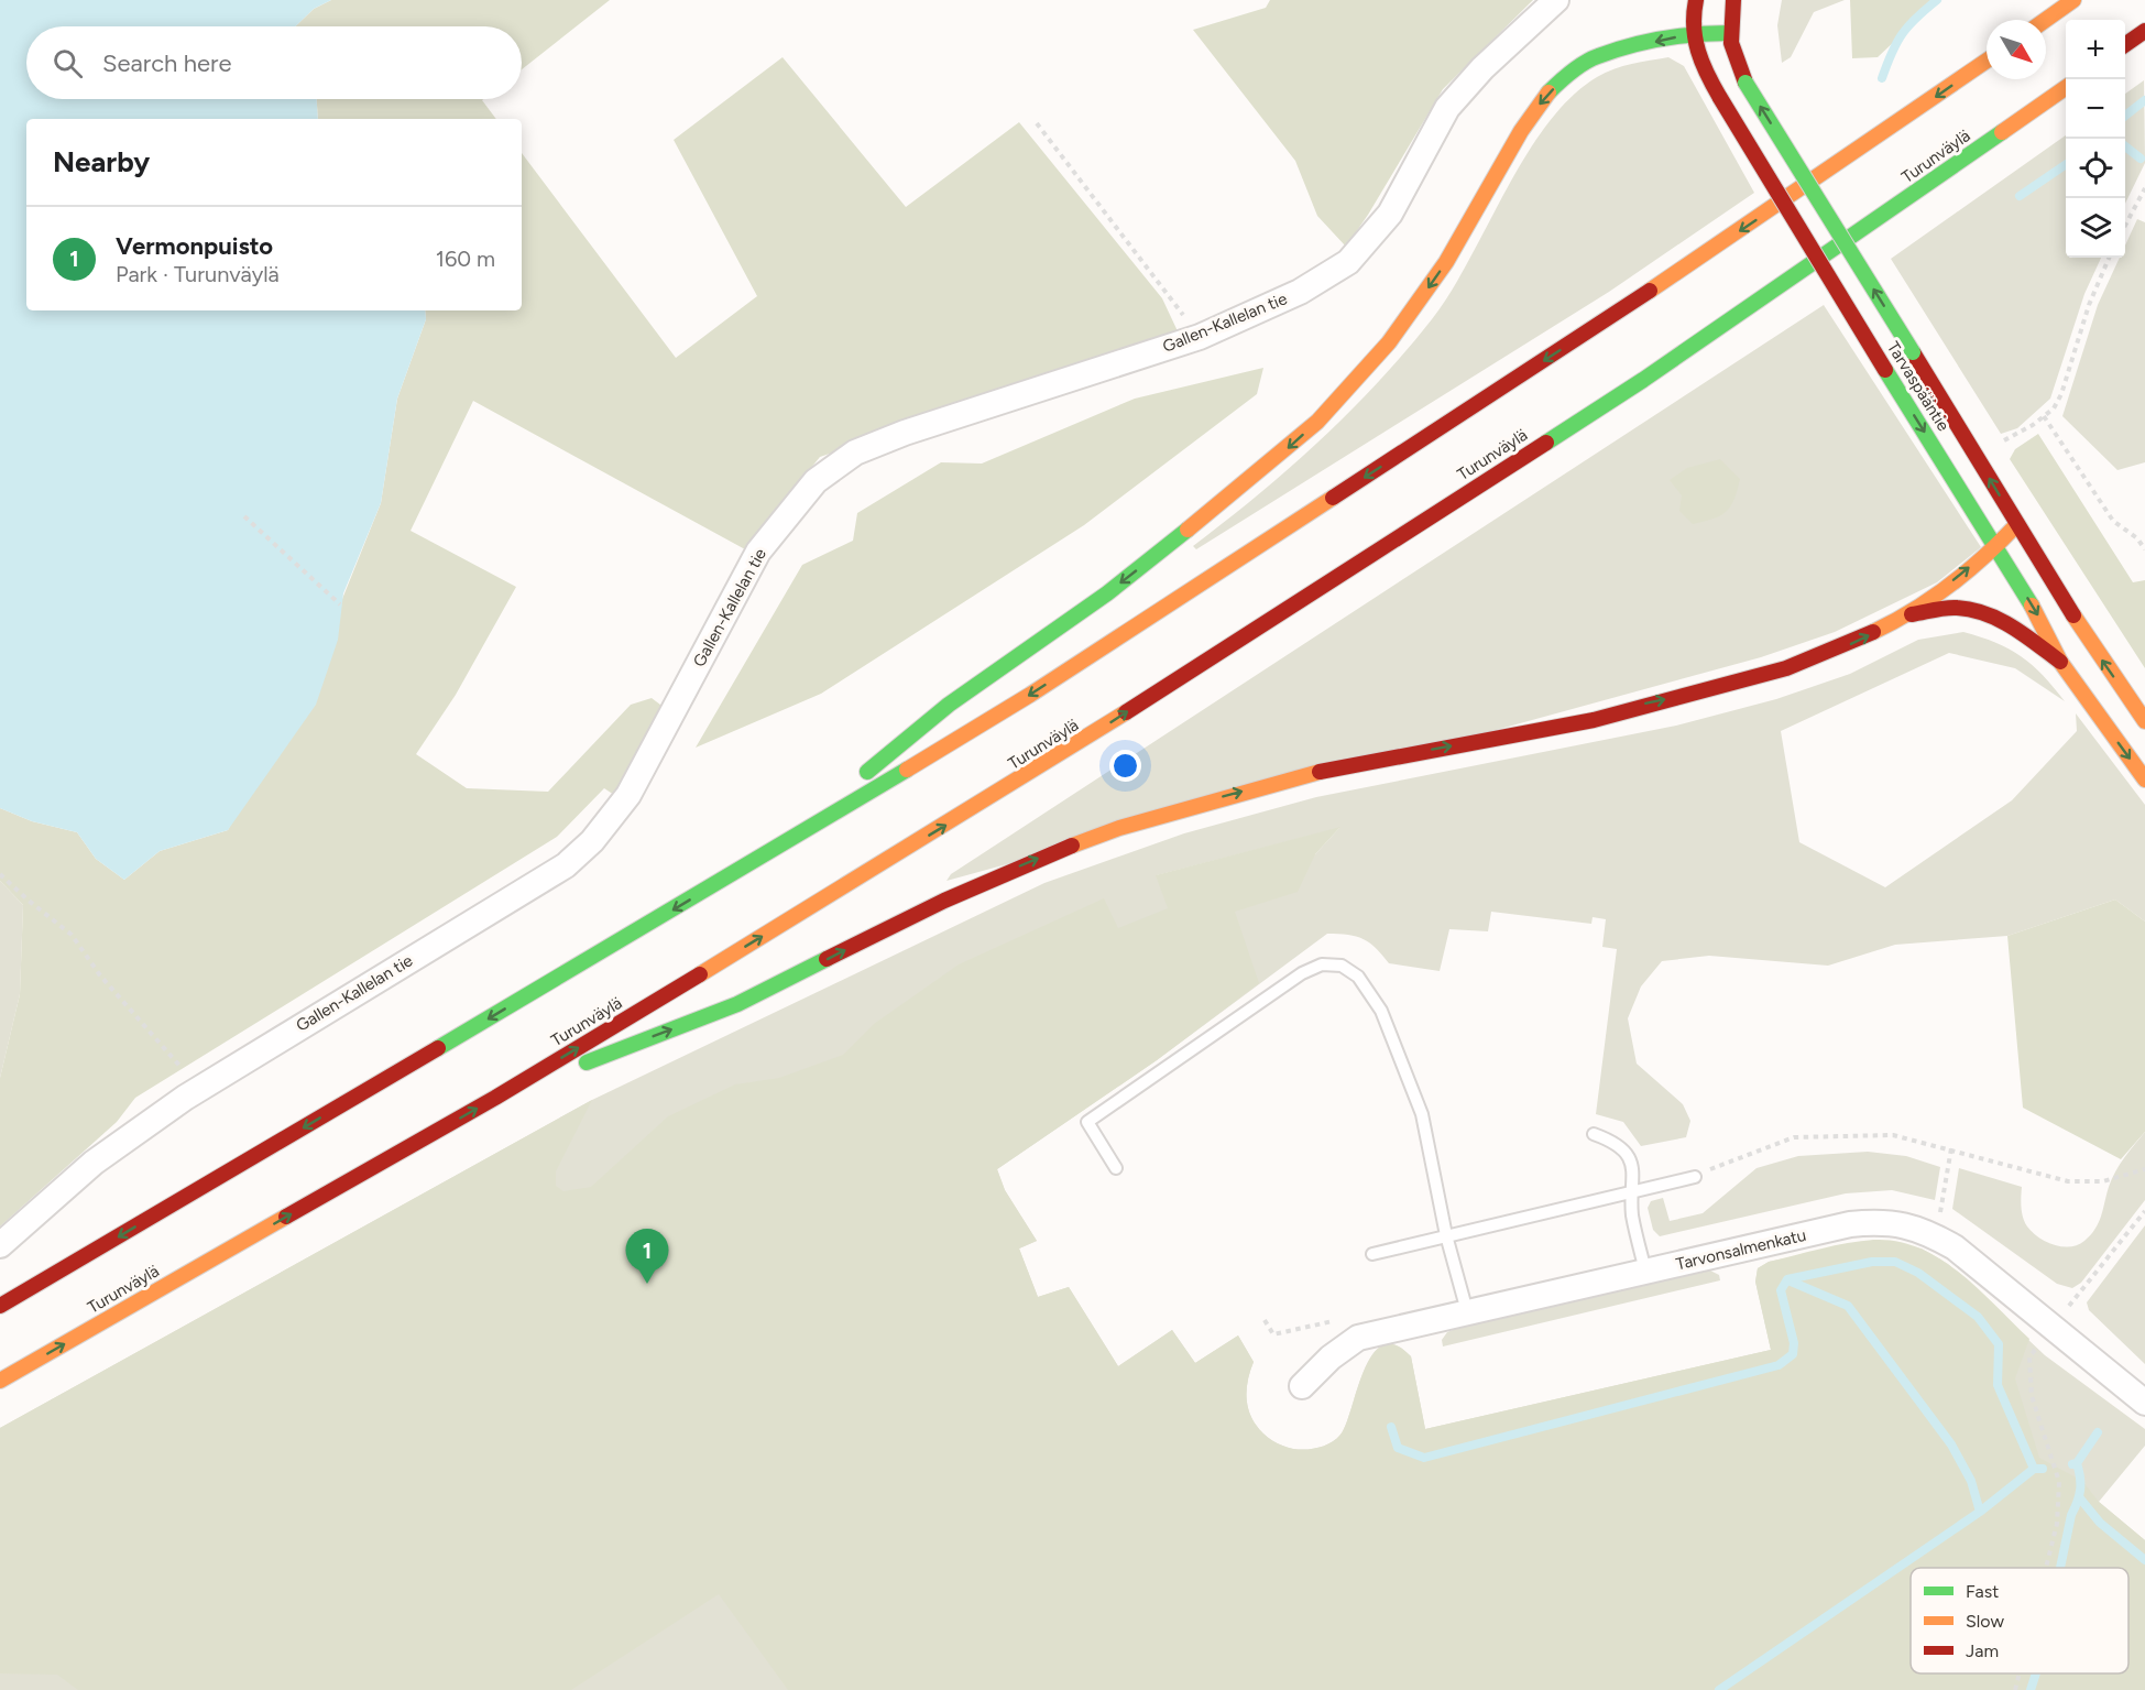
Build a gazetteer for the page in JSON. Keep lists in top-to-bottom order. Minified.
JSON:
{"streets":{"main road":["Turunväylä","Tarvaspääntie"],"street":["Gallen-Kallelan tie","Tarvonsalmenkatu"]},"legend":["Fast","Slow","Jam"],"north":"bottom right","page":{"map_buttons":["+","−"],"search":"Search here","heading":"Nearby","list":[{"mark":"1","name":"Vermonpuisto","note":"Park · Turunväylä","value":"160 m"}],"pins":"1"}}
